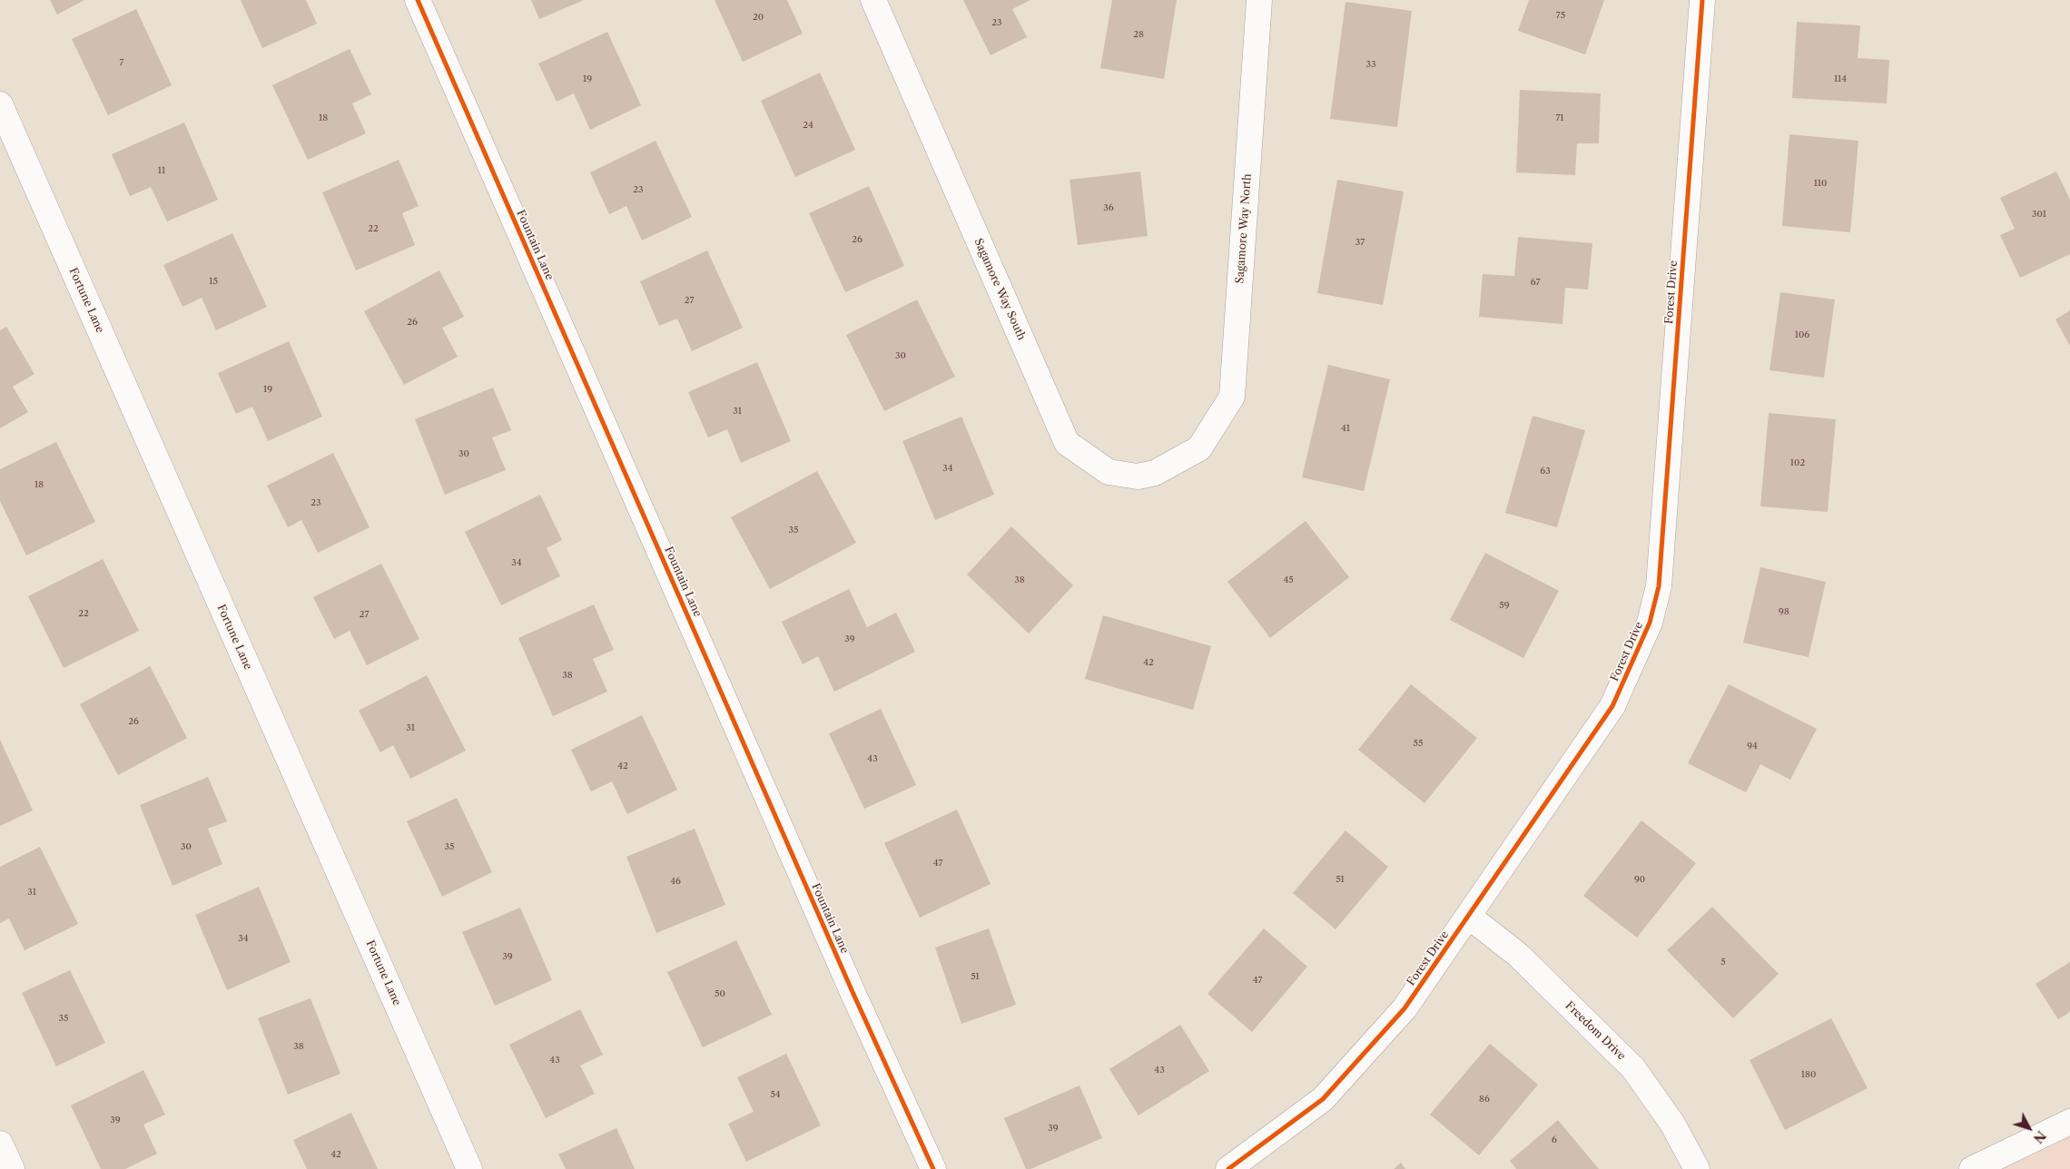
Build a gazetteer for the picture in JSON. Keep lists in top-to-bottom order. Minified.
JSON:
{"streets":{"street":["Sagamore Way North","Fountain Lane","Sagamore Way South","Forest Drive","Fortune Lane","Freedom Drive"]},"crossings":[["Sagamore Way North","Sagamore Way South"],["Forest Drive","Freedom Drive"]],"house_numbers":["75","20","23","28","7","33","19","114","18","71","24","11","110","23","36","301","22","26","37","15","67","27","26","106","30","19","31","41","30","102","34","63","18","23","35","34","38","45","59","98","22","27","39","42","38","26","31","55","94","43","42","30","35","47","51","90","46","31","34","39","5","51","47","50","35","38","43","43","180","54","86","39","39","6","42"],"north":"bottom right"}
